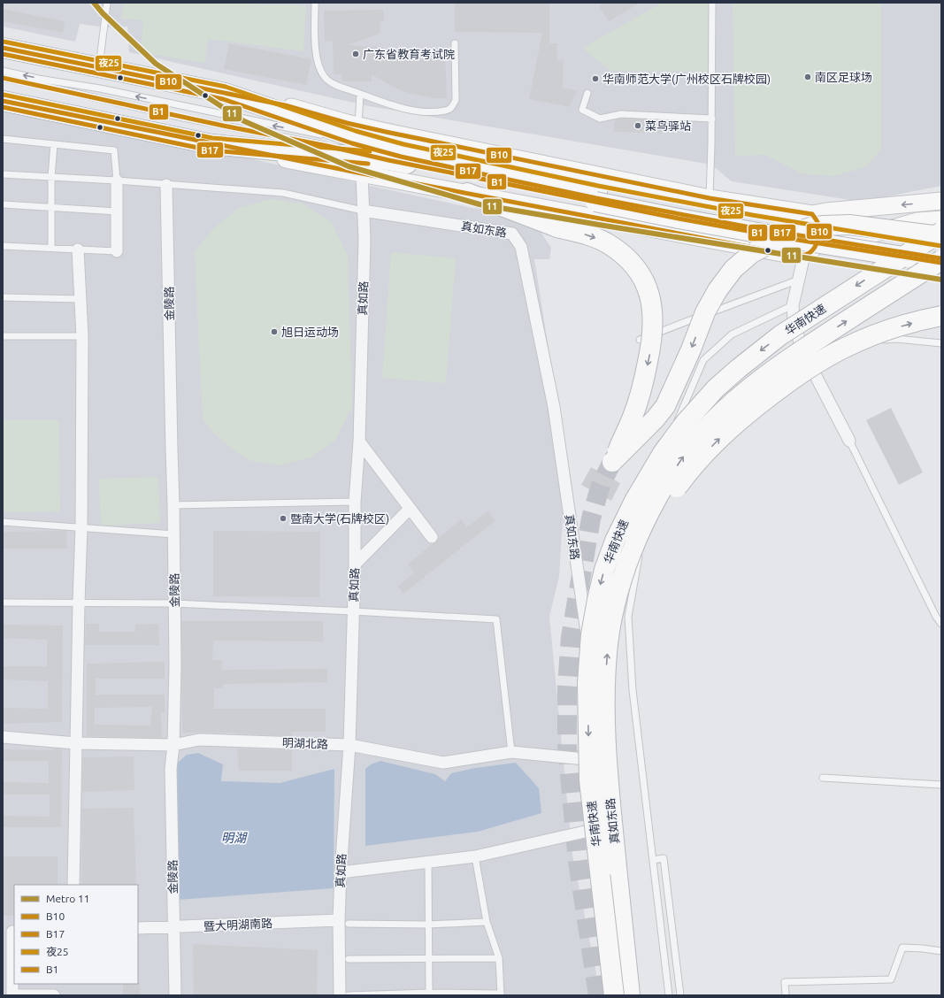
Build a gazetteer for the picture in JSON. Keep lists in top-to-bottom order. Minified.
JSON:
{"streets":{"highway":["华南快速"],"street":["真如东路","真如路","金陵路","明湖北路","暨大明湖南路"]},"crossings":[["真如东路","真如路"],["真如东路","华南快速"],["真如东路","明湖北路"],["真如路","明湖北路"],["真如路","暨大明湖南路"],["金陵路","明湖北路"],["金陵路","暨大明湖南路"]],"water":["明湖"],"places":["广东省教育考试院","南区足球场","华南师范大学(广州校区石牌校园)","菜鸟驿站","旭日运动场","暨南大学(石牌校区)"],"lines":["metro line 11","transit line 夜25","transit line B10","transit line B17","transit line B1"],"legend":["Metro 11","B10","B17","夜25","B1"]}
